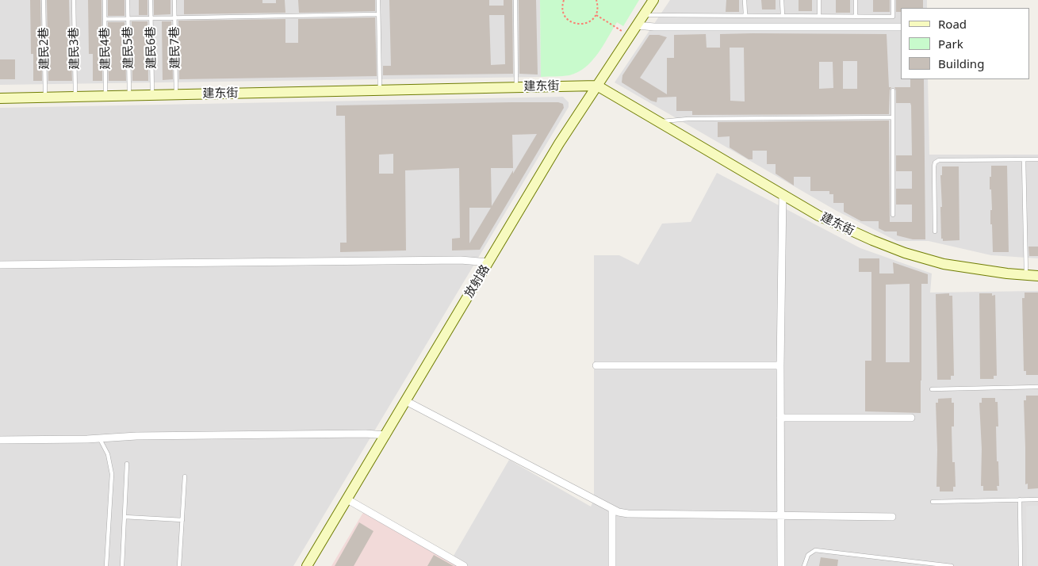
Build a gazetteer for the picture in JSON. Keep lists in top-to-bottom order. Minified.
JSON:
{"streets":{"street":["建东街","放射路"],"lane":["建民5巷","建民6巷","建民7巷","建民2巷","建民3巷","建民4巷"]},"crossings":[["建民5巷","建东街"],["建民6巷","建东街"],["建民7巷","建东街"],["建民2巷","建东街"],["建民3巷","建东街"],["建民4巷","建东街"],["建东街","放射路"]],"legend":["Road","Park","Building"]}
